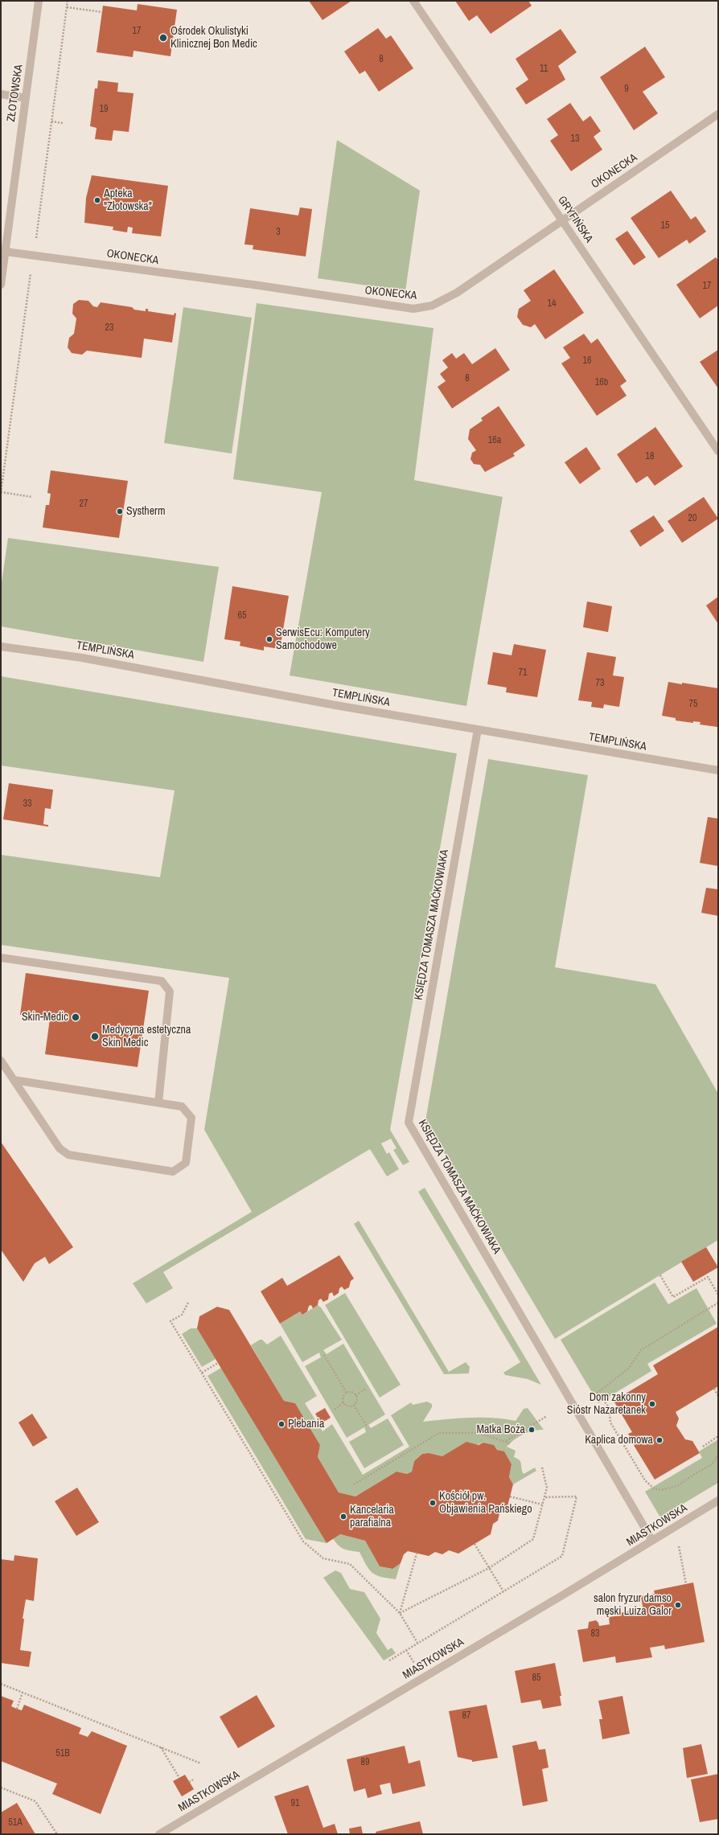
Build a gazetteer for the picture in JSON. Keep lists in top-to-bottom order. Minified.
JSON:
{"streets":{"street":["ZŁOTOWSKA","OKONECKA","GRYFIŃSKA","TEMPLIŃSKA","KSIĘDZA TOMASZA MAĆKOWIAKA","MIASTKOWSKA"]},"crossings":[["ZŁOTOWSKA","OKONECKA"],["OKONECKA","GRYFIŃSKA"],["TEMPLIŃSKA","KSIĘDZA TOMASZA MAĆKOWIAKA"],["KSIĘDZA TOMASZA MAĆKOWIAKA","MIASTKOWSKA"]],"places":["Ośrodek Okulistyki Klinicznej Bon Medic","Apteka \"Złotowska\"","Systherm","SerwisEcu: Komputery Samochodowe","Skin-Medic","Medycyna estetyczna Skin Medic","Dom zakonny Sióstr Nazaretanek","Plebania","Matka Boża","Kaplica domowa","Kościół pw. Objawienia Pańskiego","Kancelaria parafialna","salon fryzur damso męski Luiza Galor"],"house_numbers":["17","8","11","9","19","13","15","3","17","14","23","16","8","16b","16a","18","27","20","65","71","73","75","33","83","85","87","51B","89","91","51A"]}
